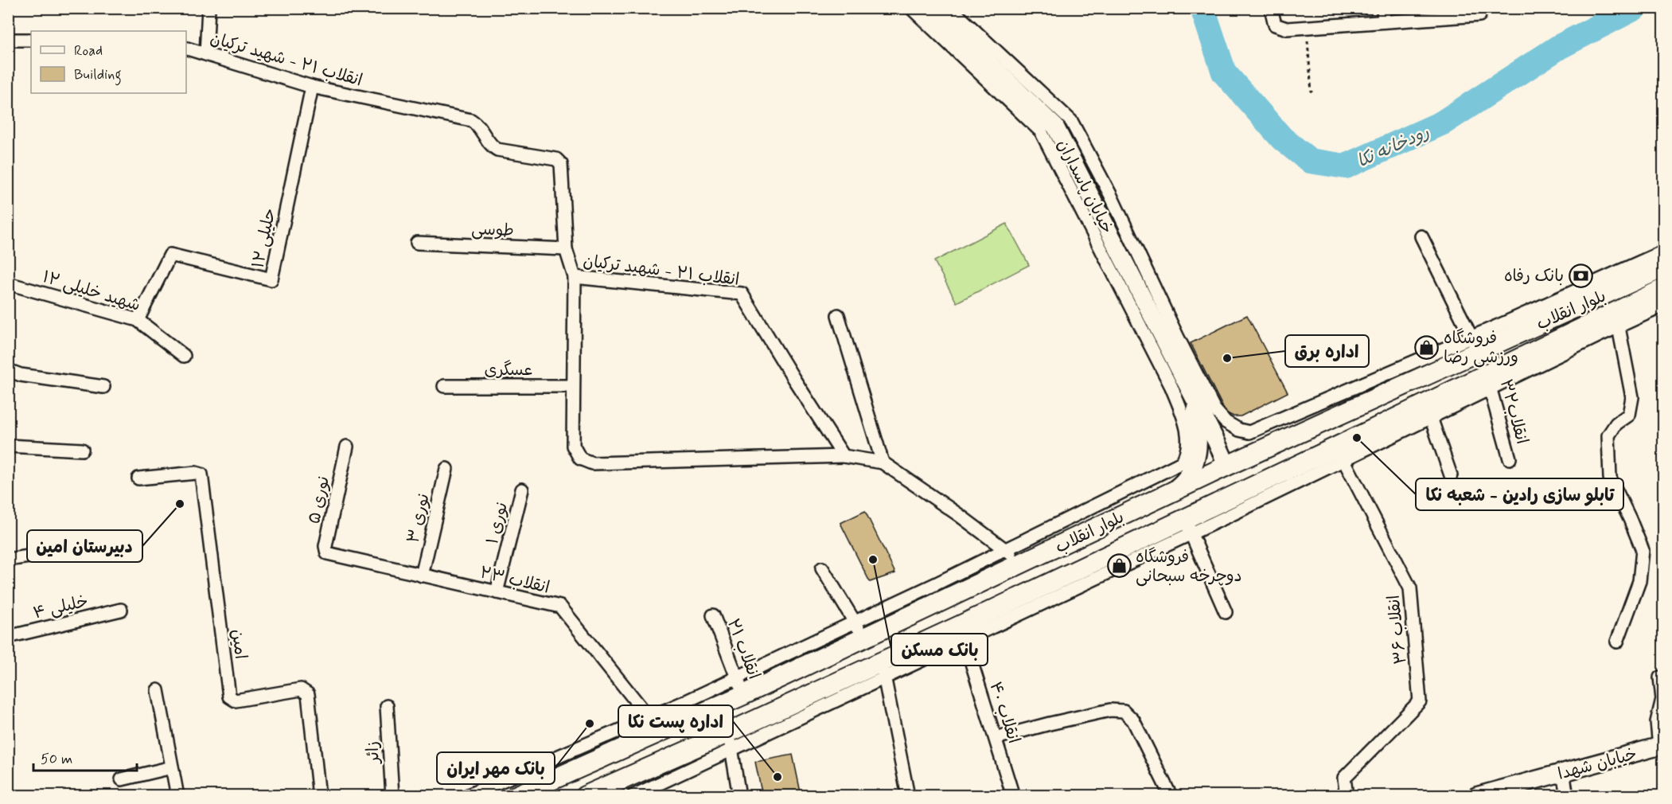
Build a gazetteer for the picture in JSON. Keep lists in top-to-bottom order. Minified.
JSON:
{"streets":{"main road":["خیابان پاسداران","بلوار انقلاب","خیابان شهدا"],"street":["انقلاب ۲۱ - شهید ترکیان","طوسی","حلیلی ۱۲","شهید خلیلی ۱۲","عسگری","انقلاب۳۲","نوری ۵","نوری ۳","نوری ۱","انقلاب ۲۳","خلیلی ۴","انقلاب ۳۶","امین","انقلاب ۲۱","انقلاب ۴۰","زائر"]},"crossings":[["انقلاب ۲۱ - شهید ترکیان","طوسی"],["انقلاب ۲۱ - شهید ترکیان","حلیلی ۱۲"],["خیابان پاسداران","بلوار انقلاب"],["حلیلی ۱۲","شهید خلیلی ۱۲"],["بلوار انقلاب","انقلاب۳۲"],["بلوار انقلاب","انقلاب ۲۳"],["بلوار انقلاب","انقلاب ۳۶"],["بلوار انقلاب","انقلاب ۲۱"],["نوری ۵","انقلاب ۲۳"],["نوری ۳","انقلاب ۲۳"],["نوری ۱","انقلاب ۲۳"]],"water":["رودخانه نکا"],"places":{"bank":["بانک رفاه"],"shop":["فروشگاه ورزشی رضا","فروشگاه دوچرخه سبحانی"],"other":["اداره برق","تابلو سازی رادین - شعبه نکا","دبیرستان امین","بانک مسکن","بانک مهر ایران","اداره پست نکا"]},"legend":["Road","Building"],"scale_bar":"50 m"}
